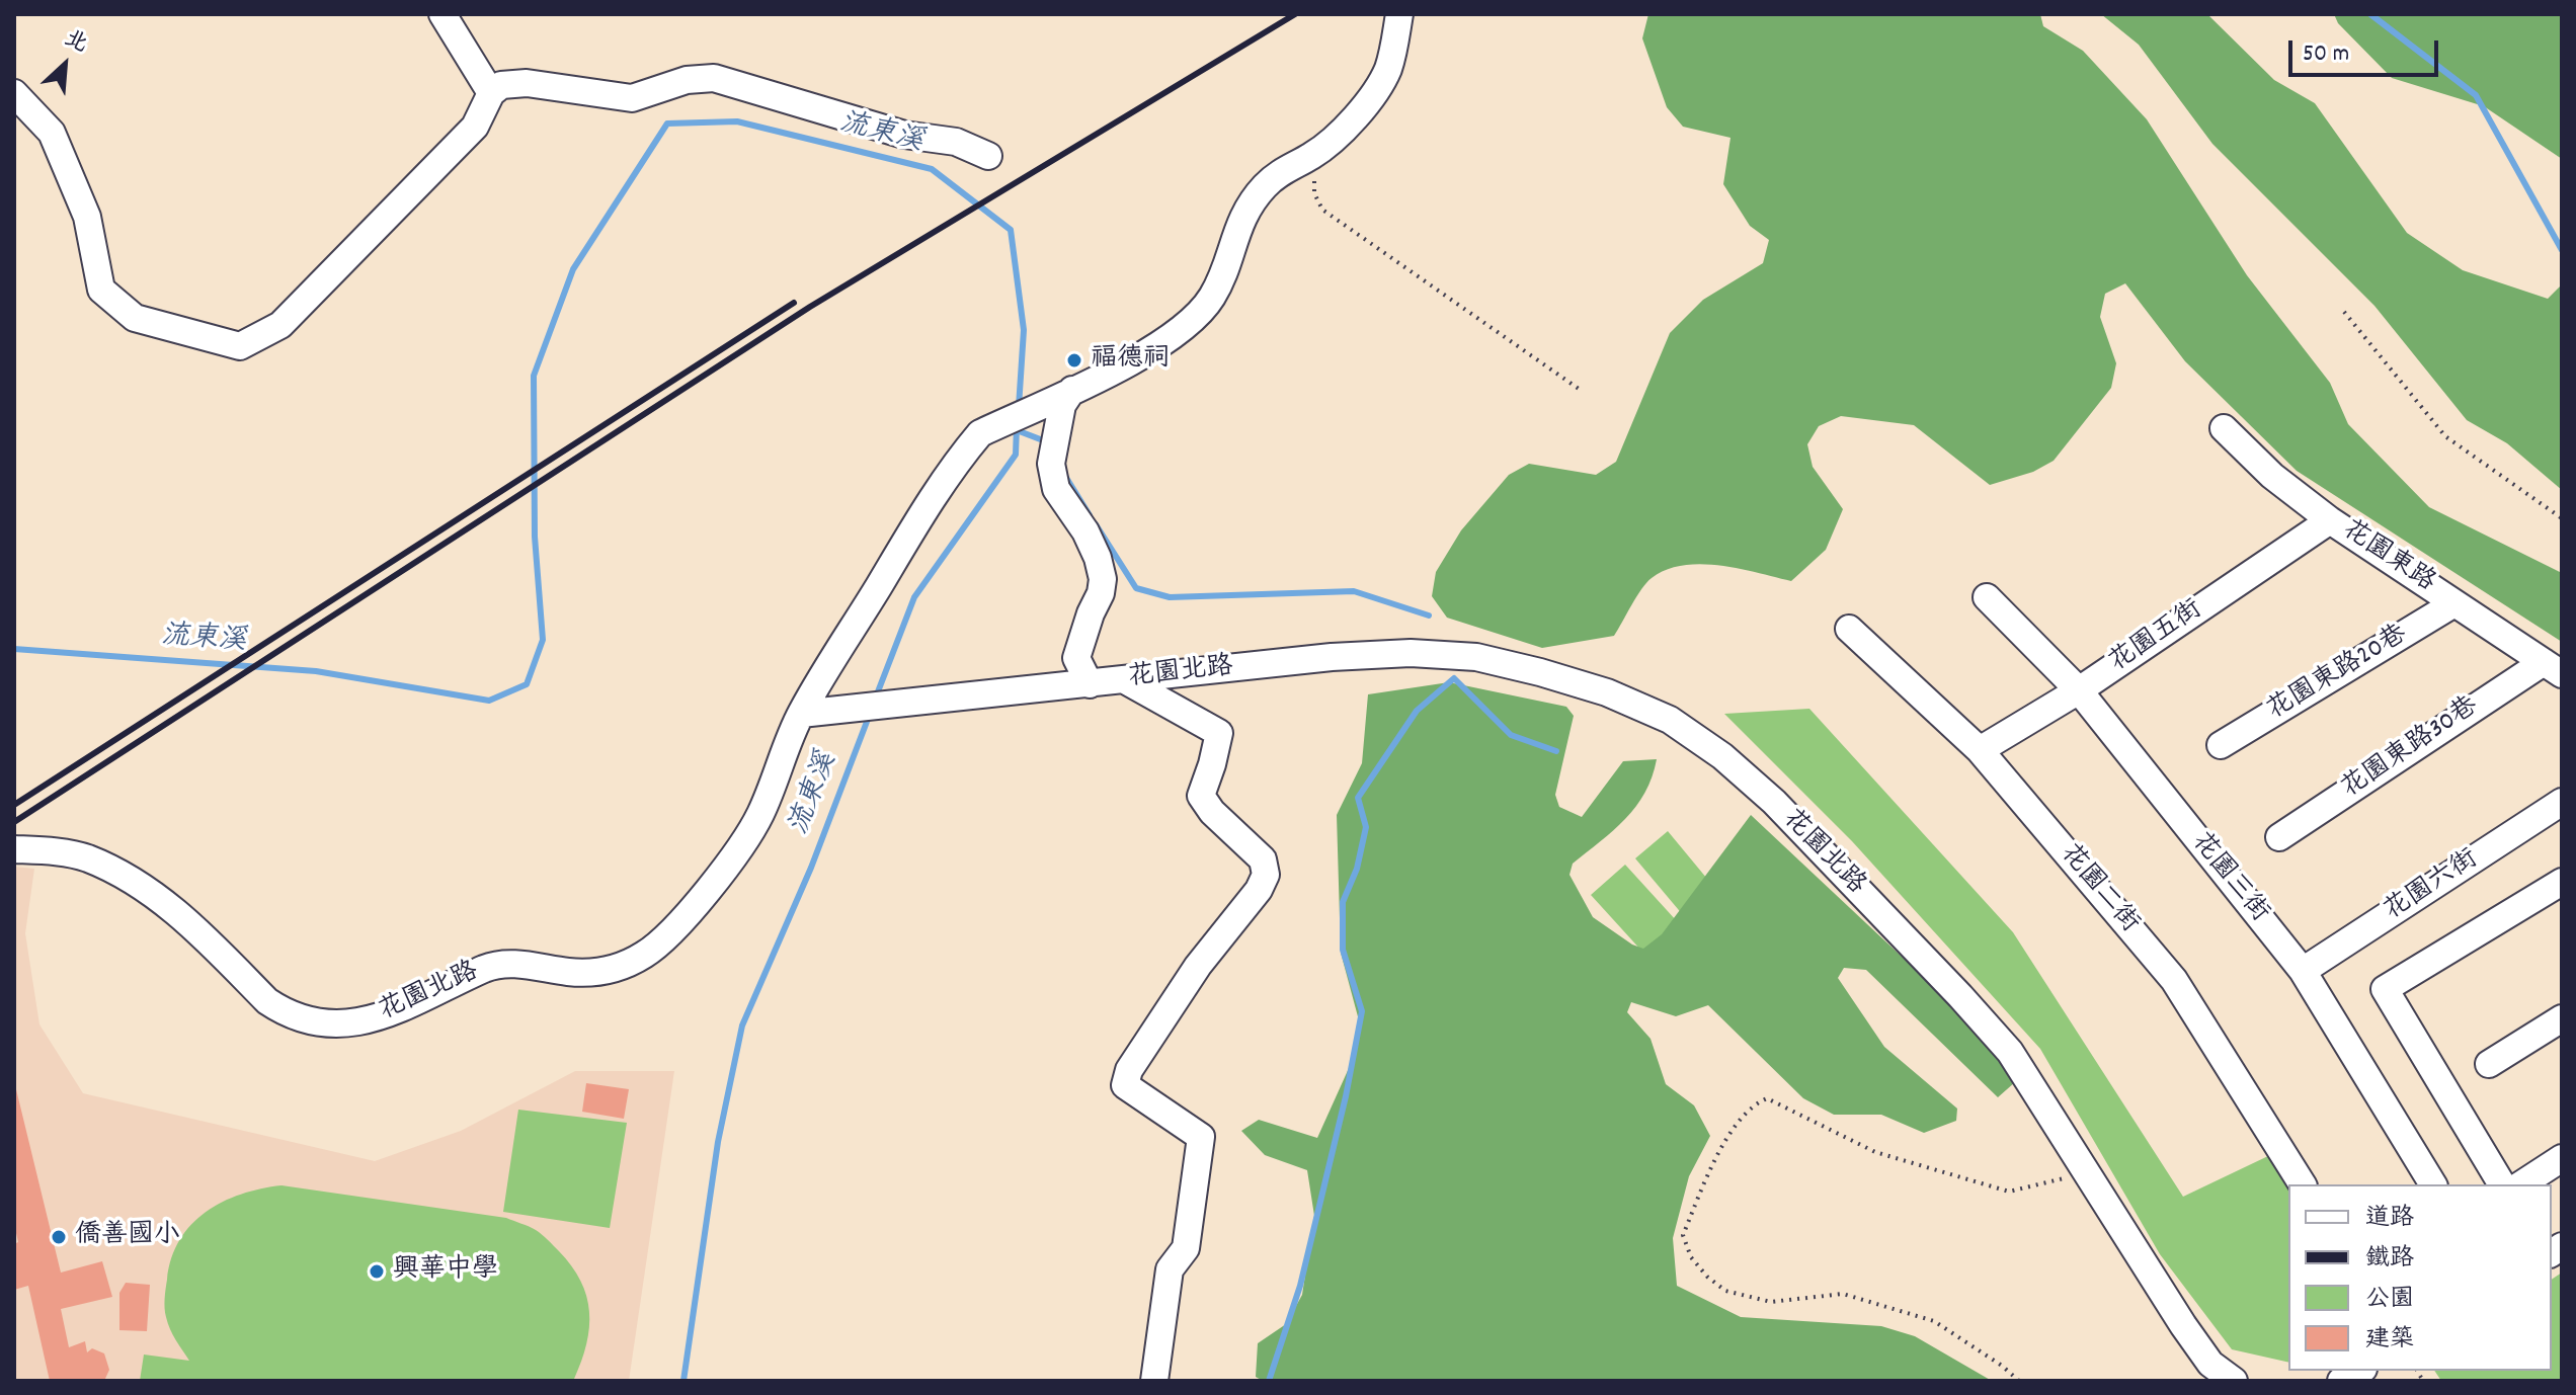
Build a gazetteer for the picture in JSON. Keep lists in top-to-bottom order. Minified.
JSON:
{"streets":{"street":["花園東路","花園五街","花園北路","花園東路20巷","花園東路30巷","花園三街","花園六街","花園二街"]},"crossings":[["花園東路","花園五街"],["花園東路","花園東路20巷"],["花園東路","花園東路30巷"],["花園五街","花園三街"],["花園五街","花園二街"],["花園三街","花園六街"]],"water":["流東溪"],"places":["福德祠","僑善國小","興華中學"],"legend":["道路","鐵路","公園","建築"],"scale_bar":"50 m","north":"top right"}
